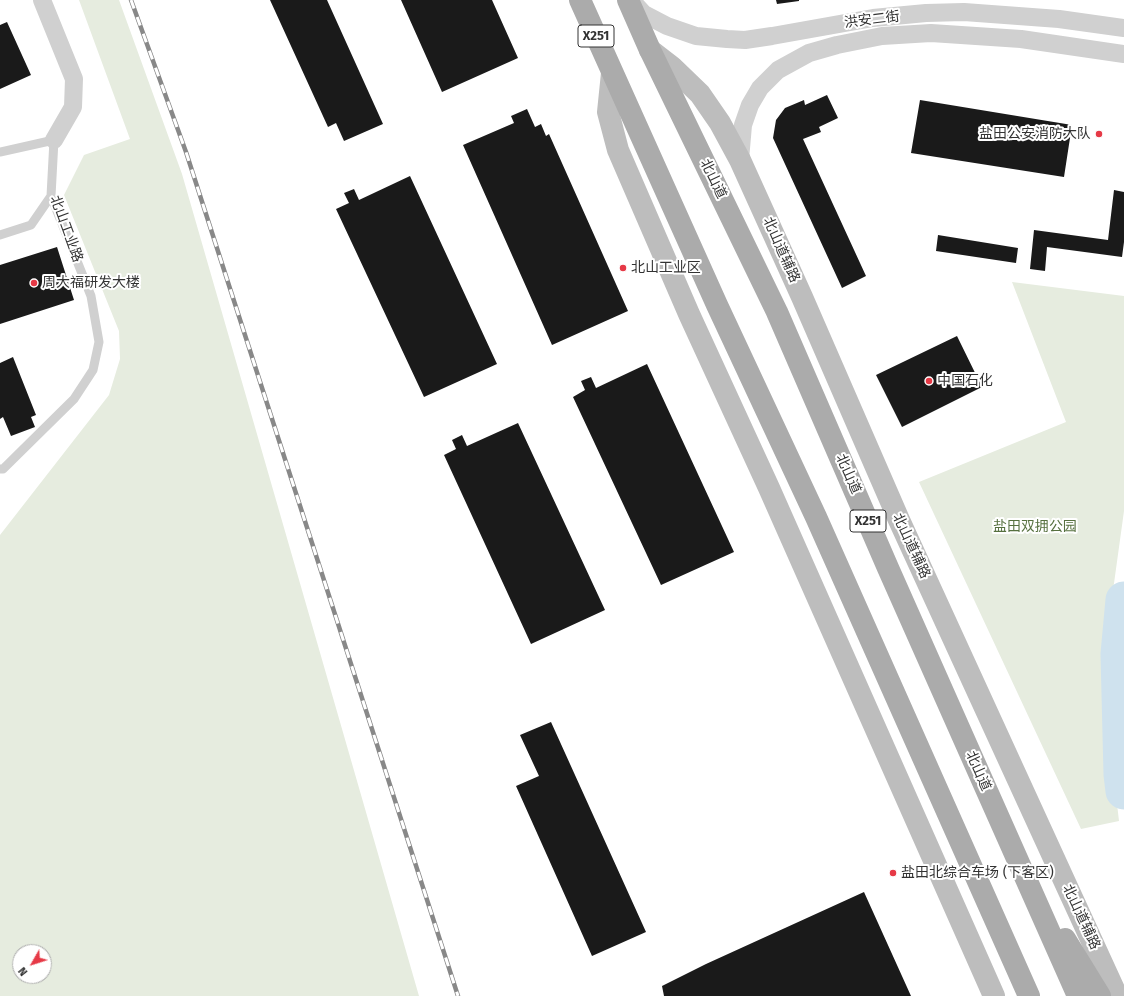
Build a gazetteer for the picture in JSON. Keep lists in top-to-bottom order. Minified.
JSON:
{"streets":{"main road":["X251","北山道"],"street":["洪安二街","北山工业路","北山道辅路"]},"crossings":[["洪安二街","北山道"],["洪安二街","北山道辅路"],["北山道","北山道辅路"]],"parks":["盐田双拥公园"],"places":["盐田公安消防大队","北山工业区","周大福研发大楼","中国石化","盐田北综合车场 (下客区)"],"north":"bottom left"}
